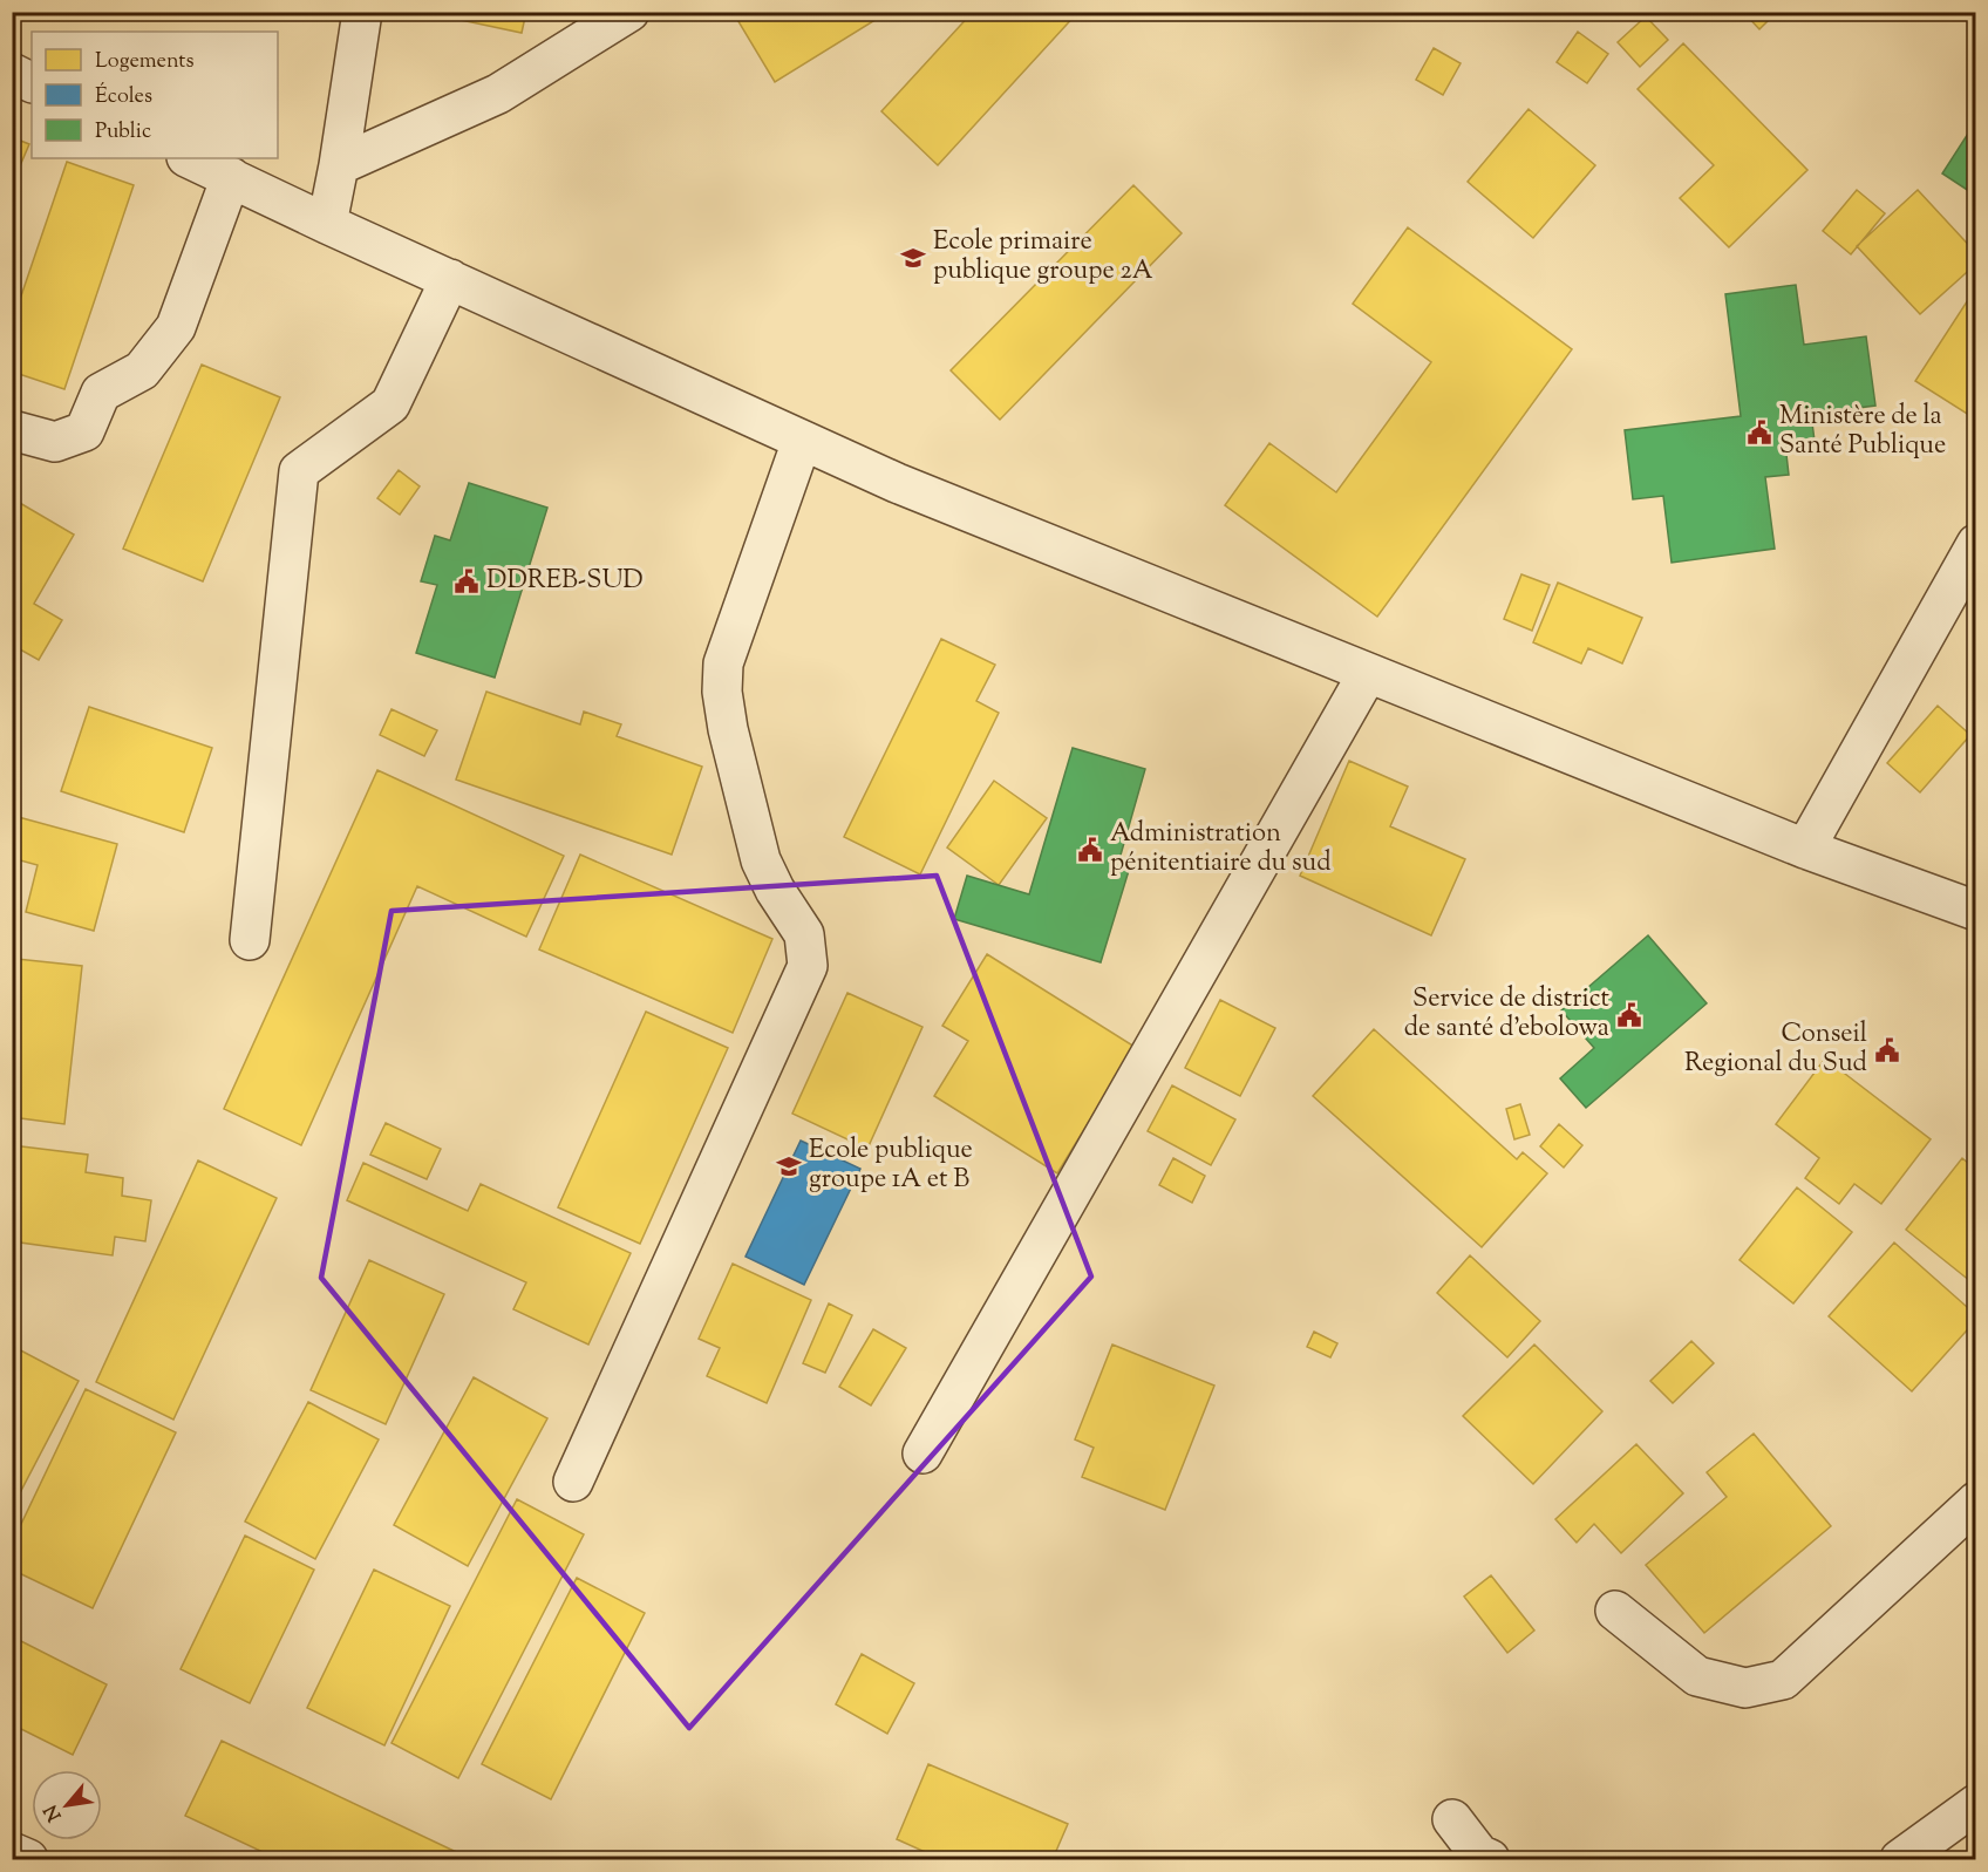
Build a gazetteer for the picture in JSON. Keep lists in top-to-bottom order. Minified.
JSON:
{"places":{"school or university":["Ecole primaire publique groupe 2A","Ecole publique groupe 1A et B"],"public building":["Ministère de la Santé Publique","DDREB-SUD","Administration pénitentiaire du sud","Service de district de santé d'ebolowa","Conseil Regional du Sud"]},"legend":["Logements","Écoles","Public"],"north":"bottom left"}
